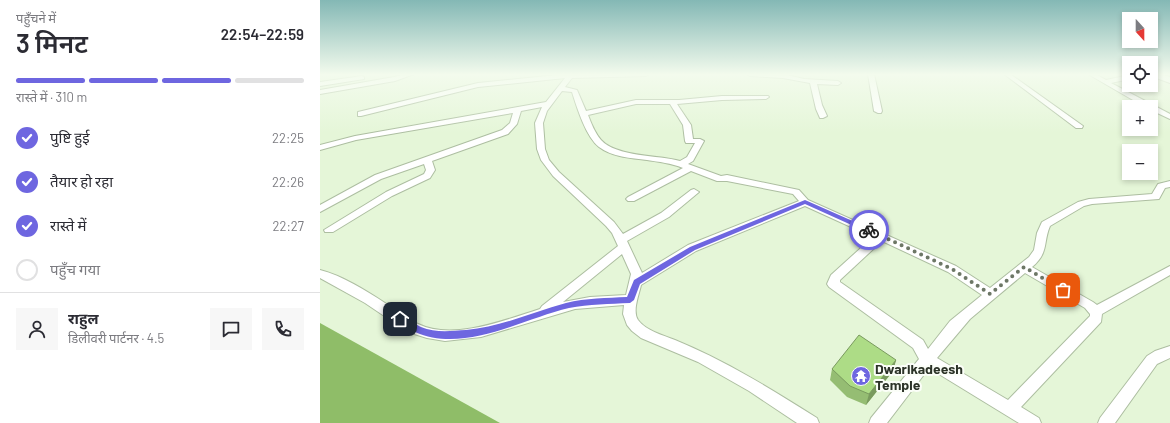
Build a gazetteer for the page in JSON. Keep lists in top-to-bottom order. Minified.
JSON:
{"places":{"temple":["Dwarikadeesh Temple"]},"north":"bottom","page":{"heading":["3 मिनट","पहुँचने में","22:54–22:59"],"panel":["राहुल","डिलीवरी पार्टनर · 4.5"],"map_buttons":["+","−"],"bar":"रास्ते में · 310 m","list":[["पुष्टि हुई","22:25"],["तैयार हो रहा","22:26"],["रास्ते में","22:27"],"पहुँच गया"]}}
